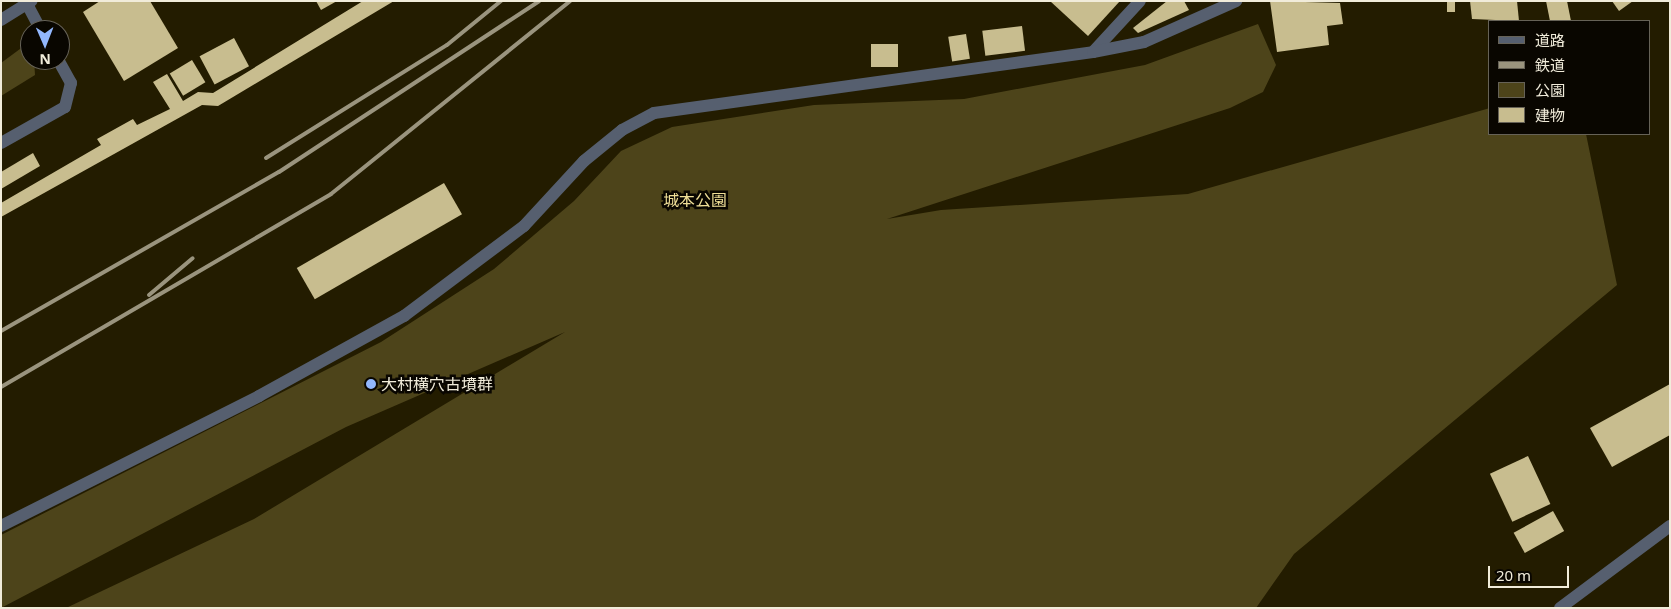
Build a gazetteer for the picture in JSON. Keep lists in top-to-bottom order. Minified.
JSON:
{"parks":["城本公園"],"places":["大村横穴古墳群"],"legend":["道路","鉄道","公園","建物"],"scale_bar":"20 m","north":"bottom"}
